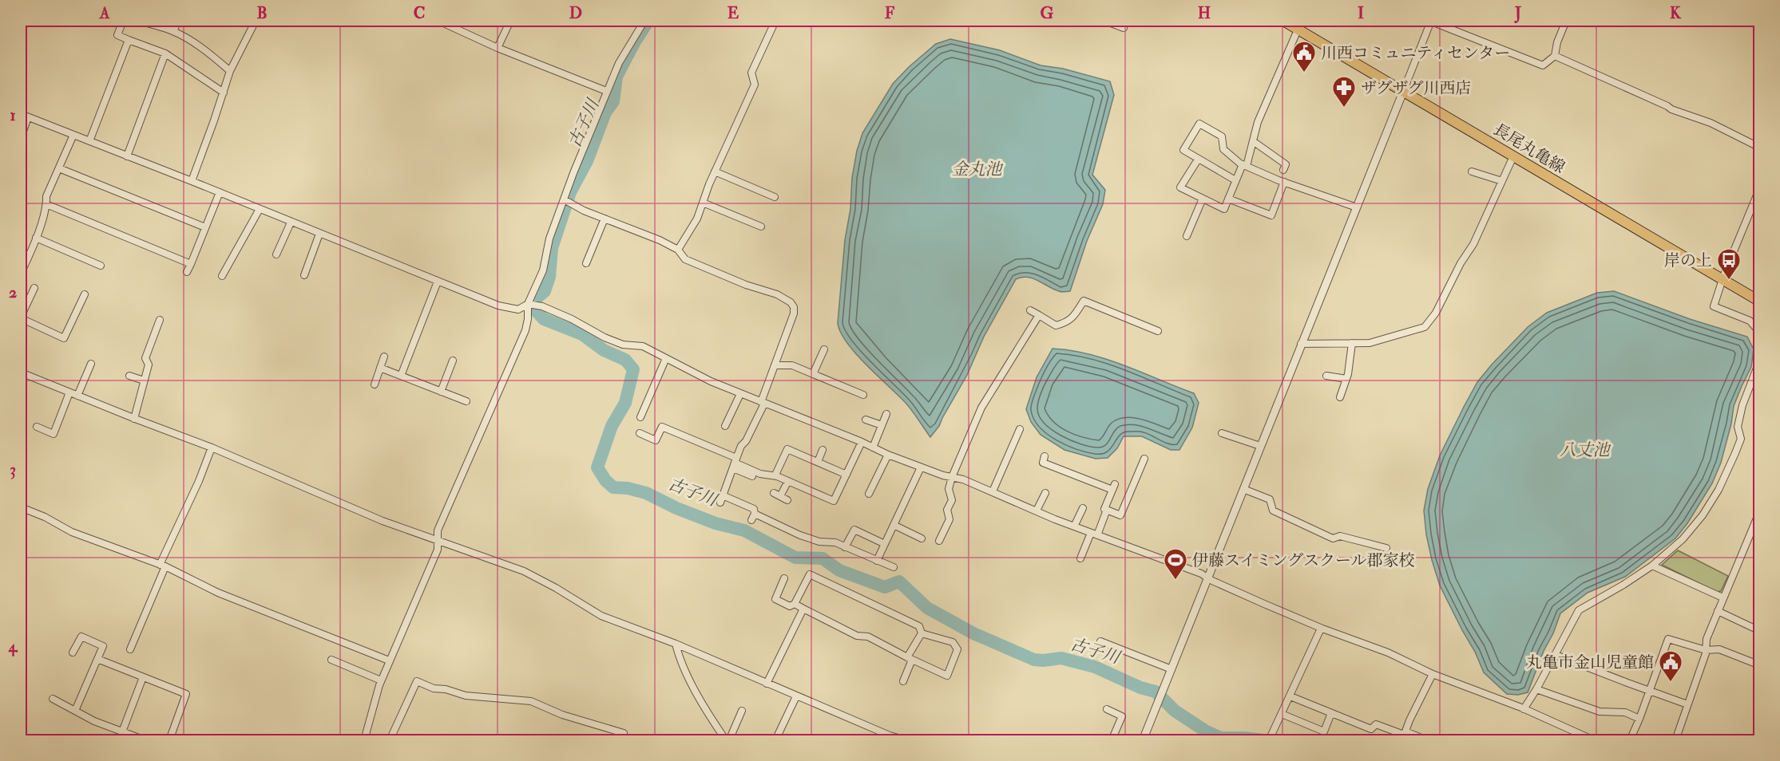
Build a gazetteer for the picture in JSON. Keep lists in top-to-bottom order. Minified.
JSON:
{"streets":{"main road":["長尾丸亀線"]},"water":["古子川","金丸池","八丈池"],"places":{"public building":["川西コミュニティセンター","丸亀市金山児童館"],"pharmacy":["ザグザグ川西店"],"bus stop":["岸の上"],"sports":["伊藤スイミングスクール郡家校"]},"grid":{"columns":["A","B","C","D","E","F","G","H","I","J","K"],"rows":["1","2","3","4"]}}
